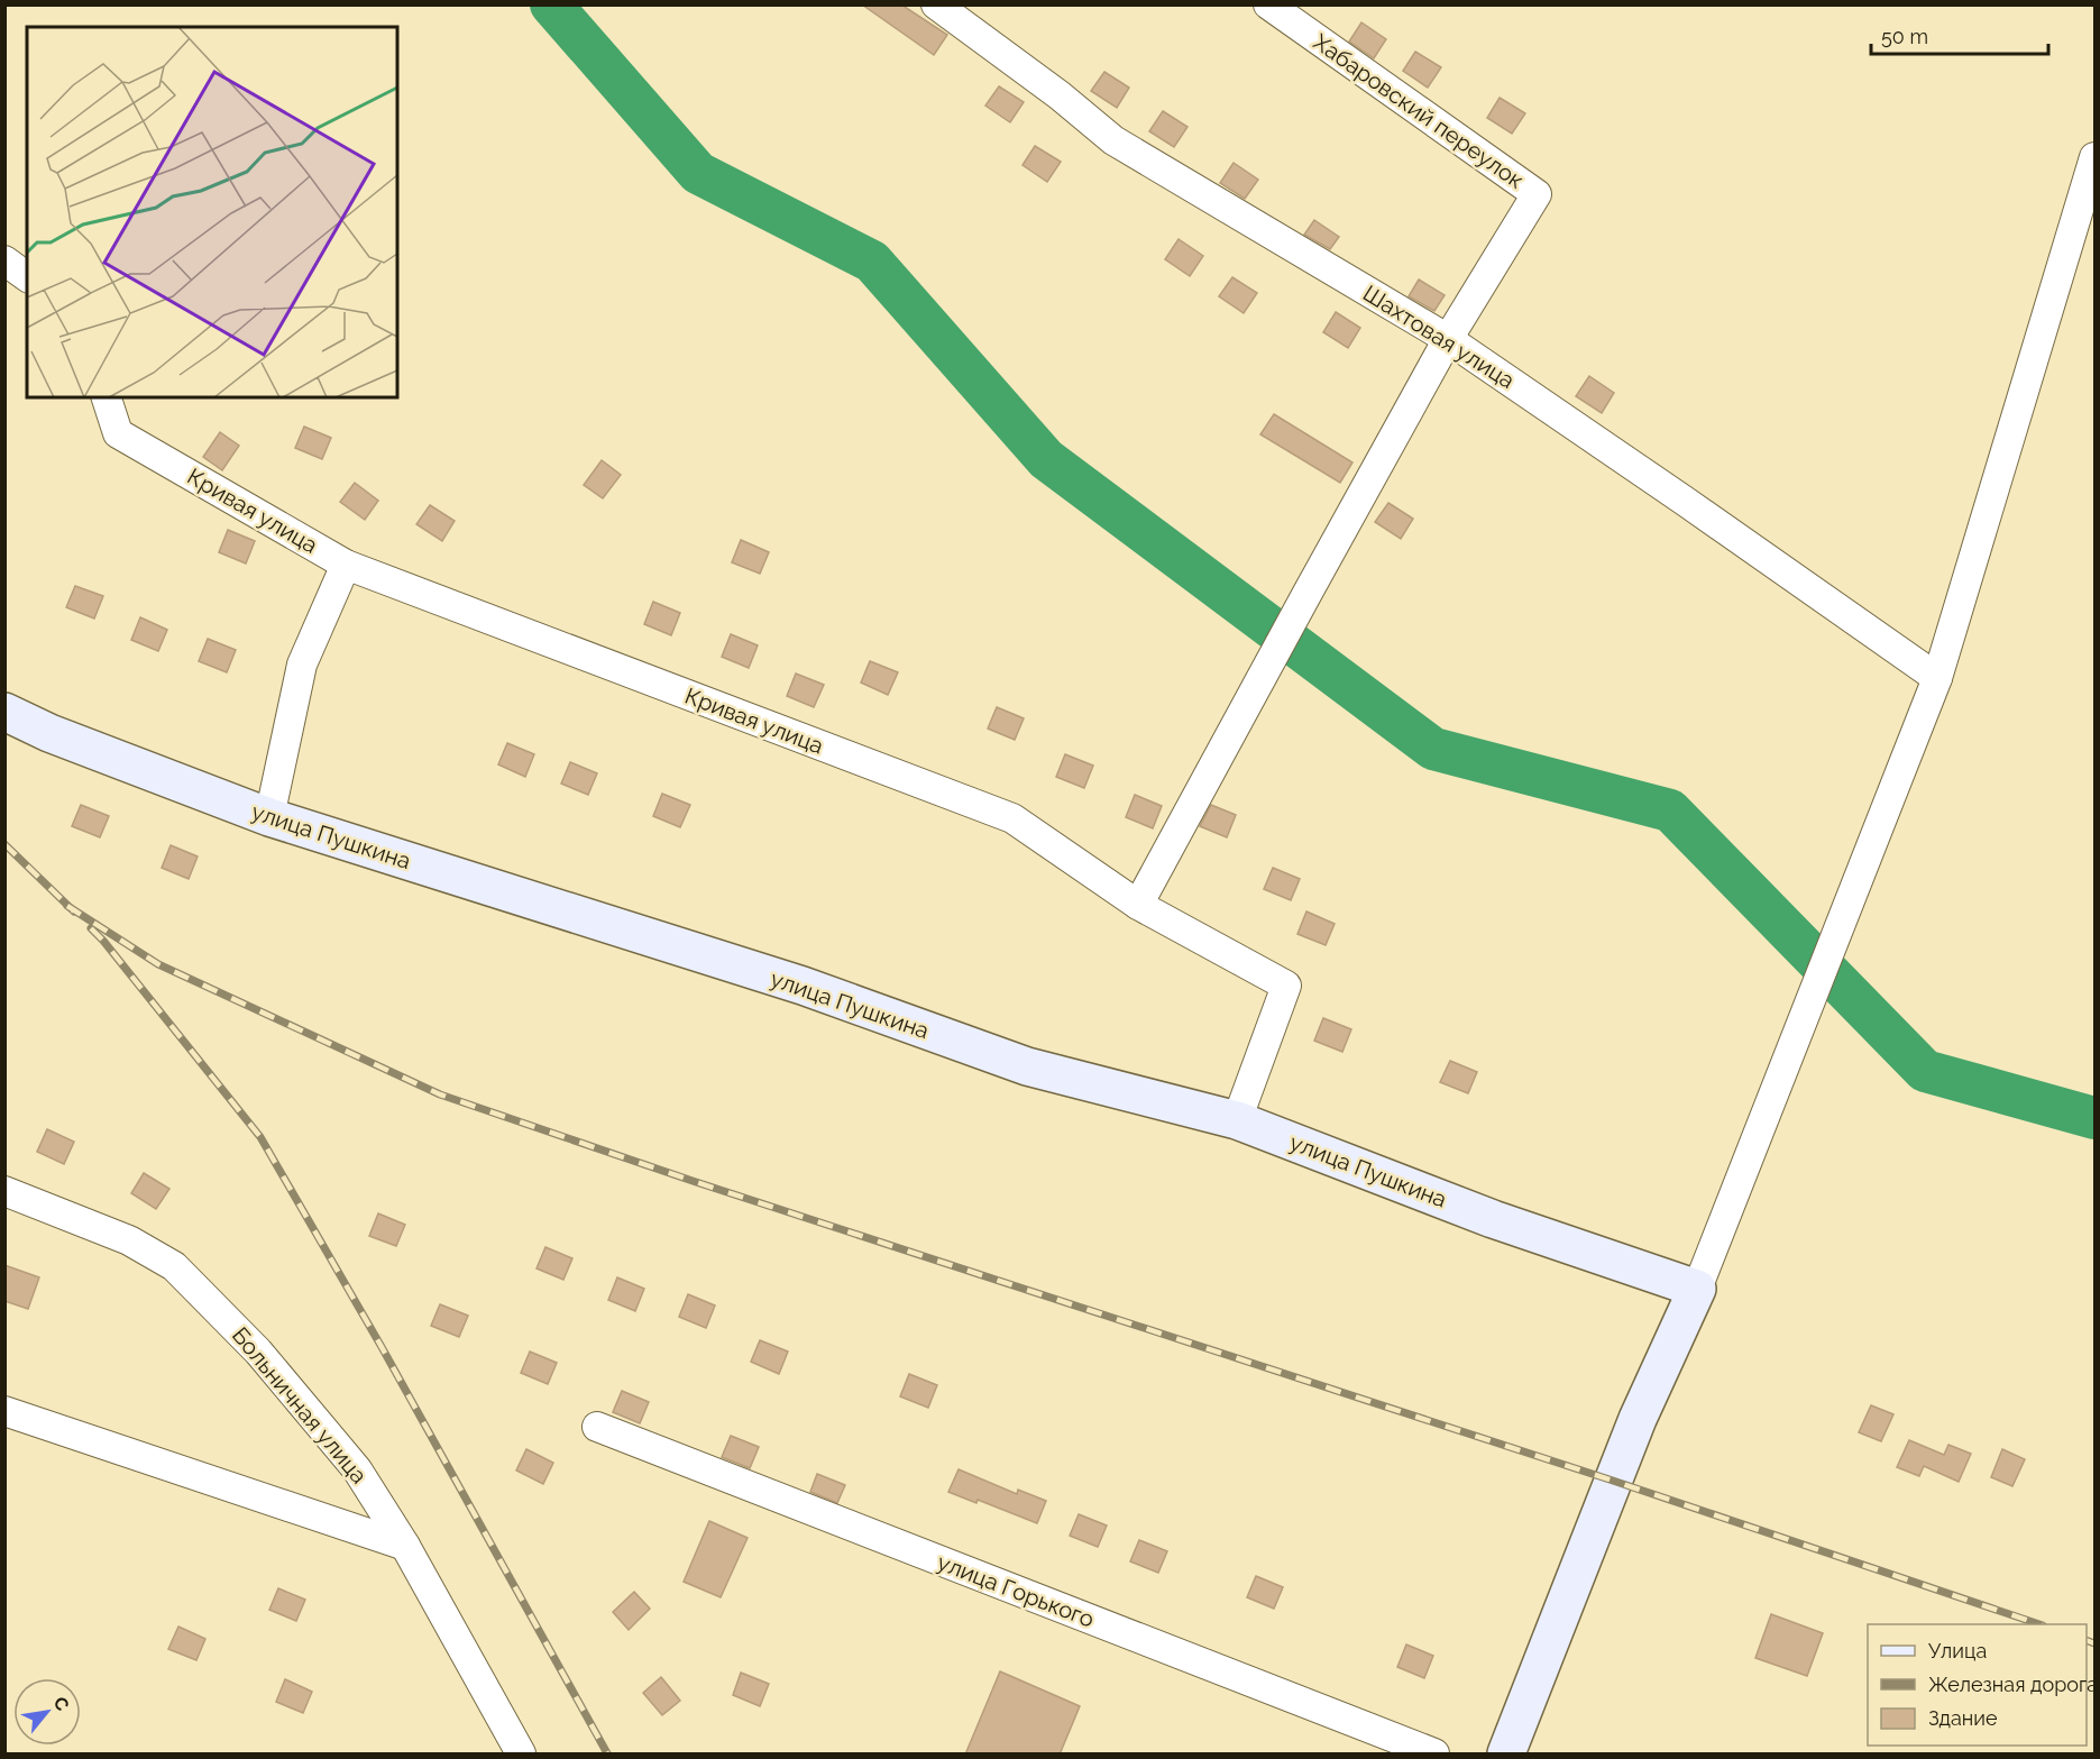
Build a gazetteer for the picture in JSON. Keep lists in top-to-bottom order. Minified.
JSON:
{"streets":{"main road":["улица Пушкина"],"street":["Хабаровский переулок","Шахтовая улица","Кривая улица","Больничная улица","улица Горького"]},"crossings":[["Хабаровский переулок","Шахтовая улица"],["Кривая улица","улица Пушкина"]],"legend":["Улица","Железная дорога","Здание"],"scale_bar":"50 m","north":"top right"}
